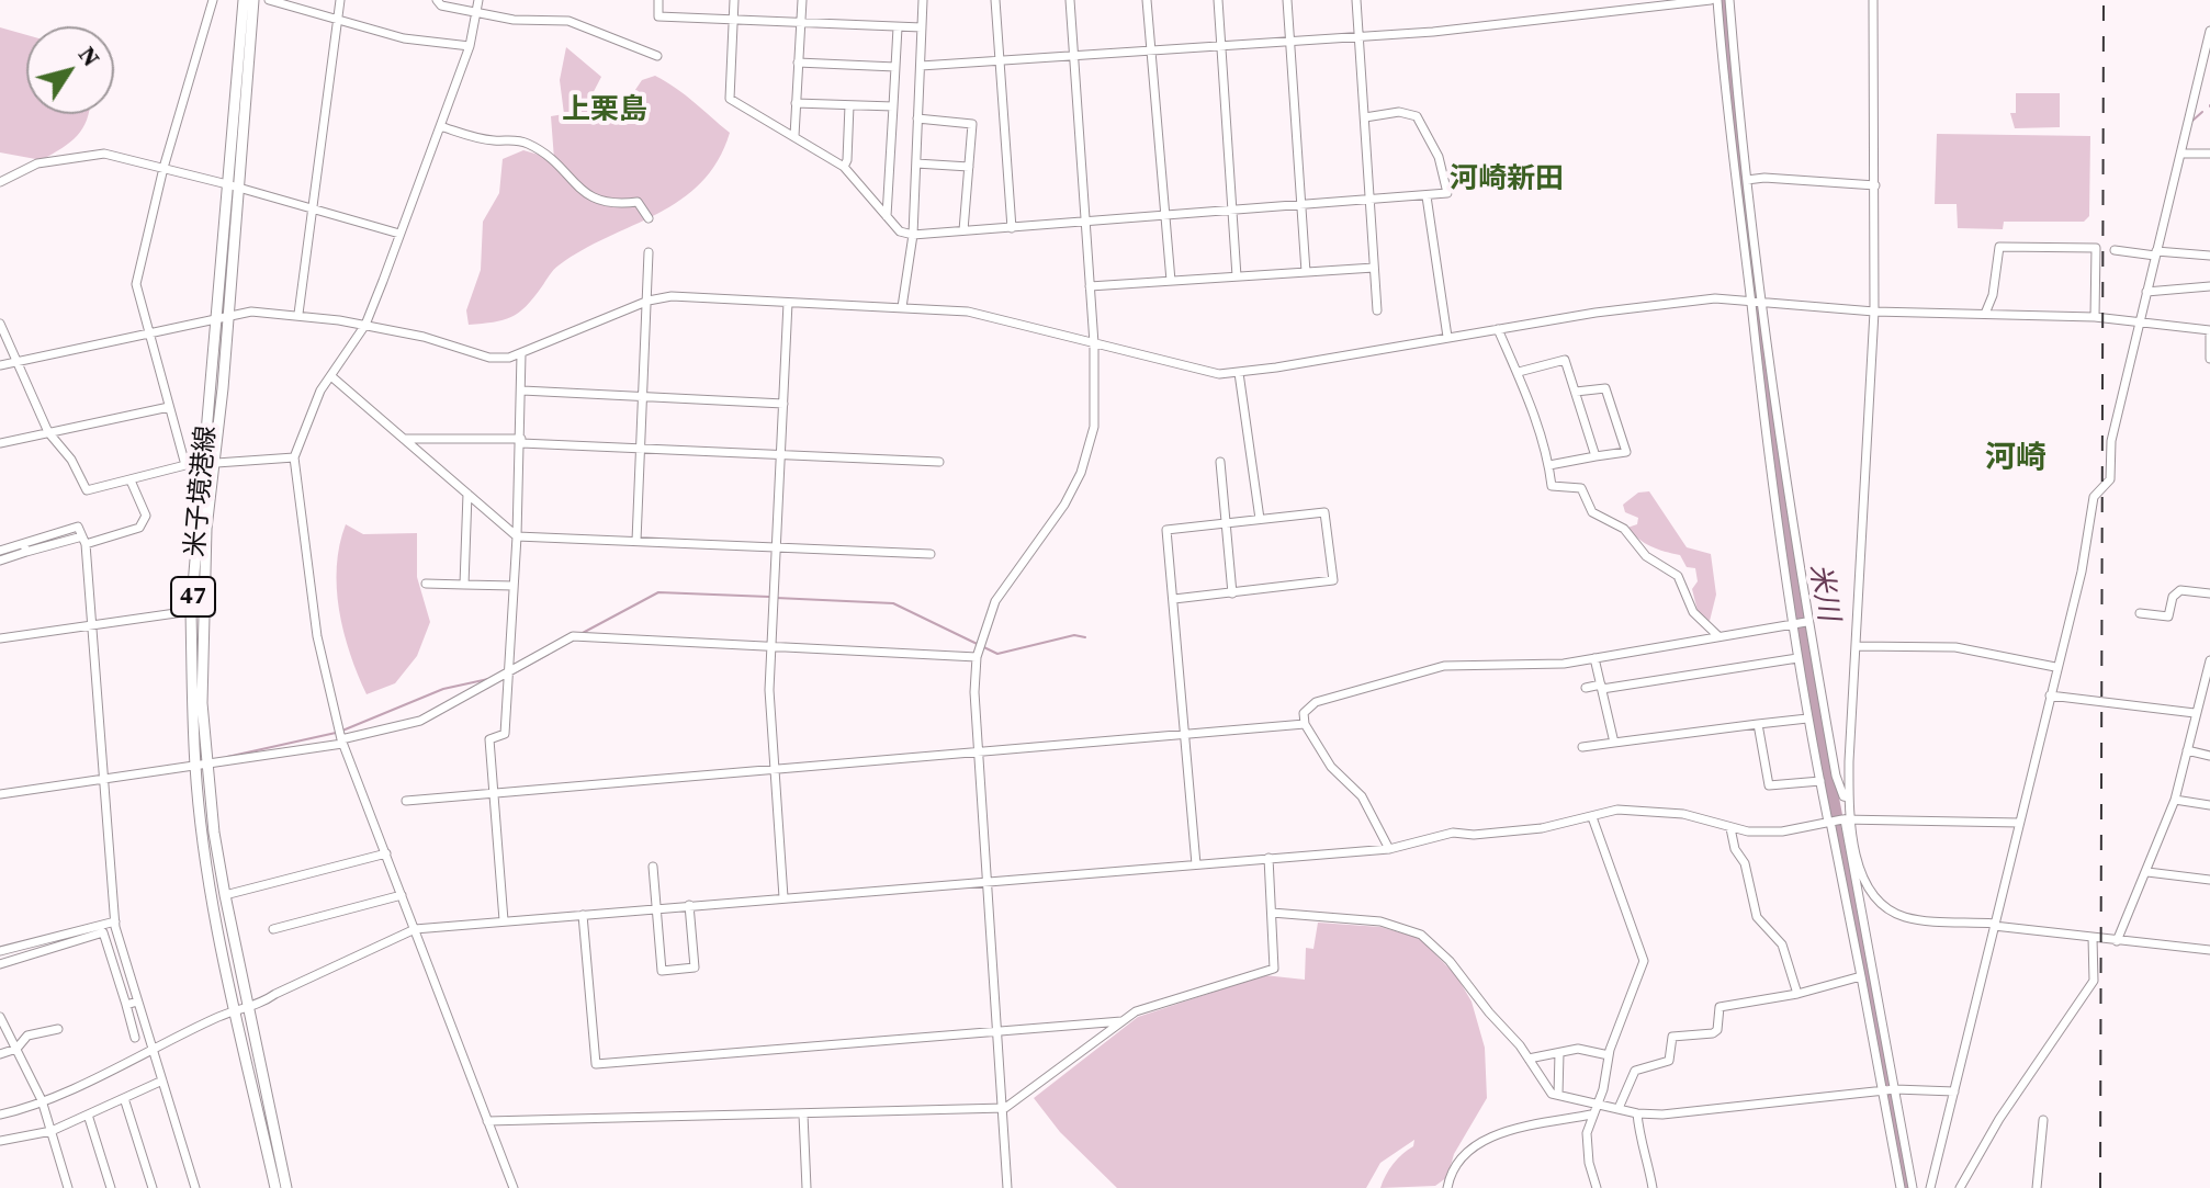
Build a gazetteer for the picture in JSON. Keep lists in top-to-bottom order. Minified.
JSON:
{"streets":{"main road":["米子境港線","47"]},"districts":["上栗島","河崎新田","河崎"],"water":["米川"],"north":"top right"}
